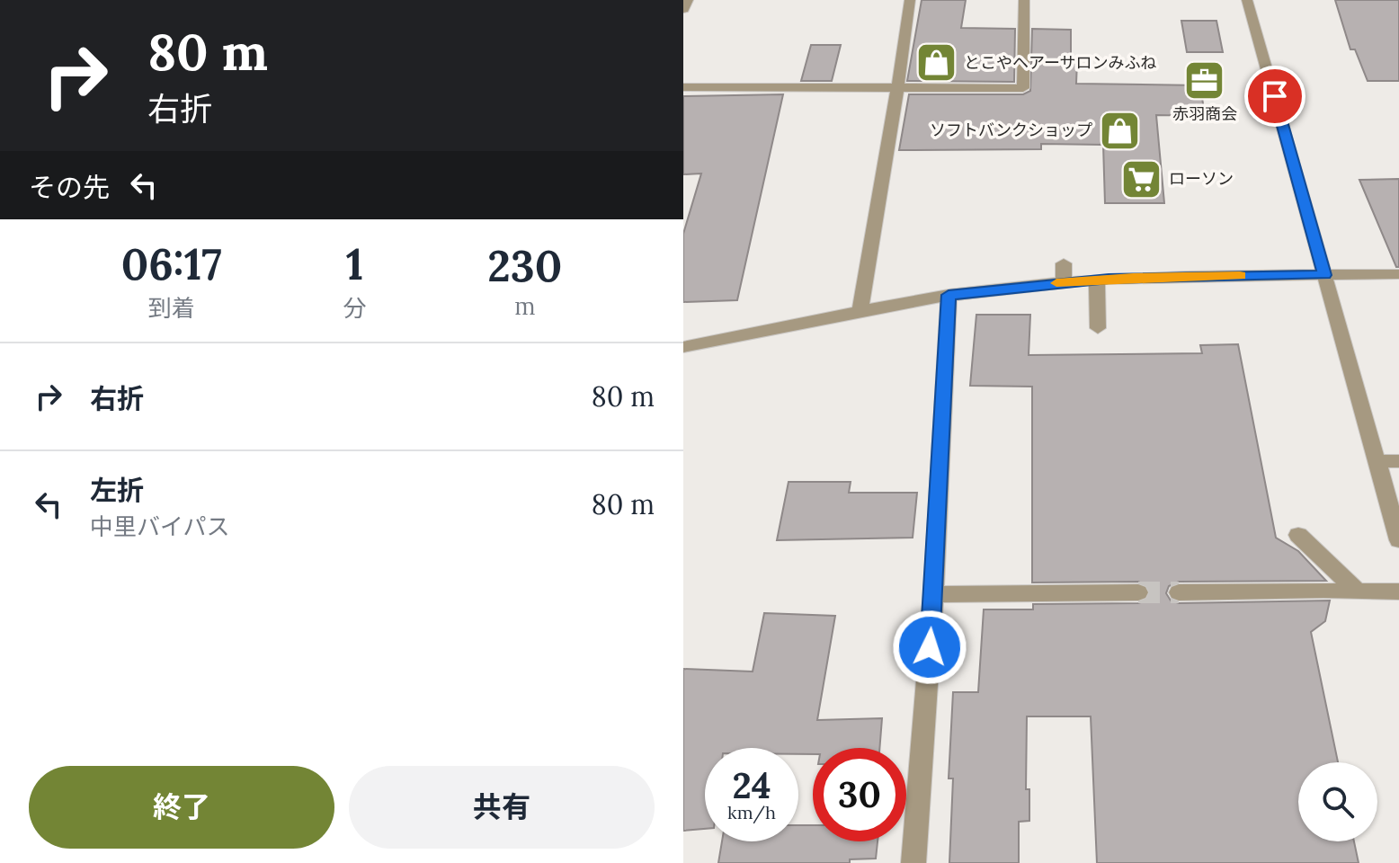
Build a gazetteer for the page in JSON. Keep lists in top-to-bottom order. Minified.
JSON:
{"places":{"shop":["とこやヘアーサロンみふね","ソフトバンクショップ"],"office":["赤羽商会"],"supermarket":["ローソン"]},"page":{"turn":["80 m","右折"],"then":"その先","eta":["06:17","到着","1","分","230","m"],"list":[{"name":"右折","value":"80 m"},{"name":"左折","note":"中里バイパス","value":"80 m"}],"speed":"24 km/h","limit":"30","buttons":["終了","共有"]}}
